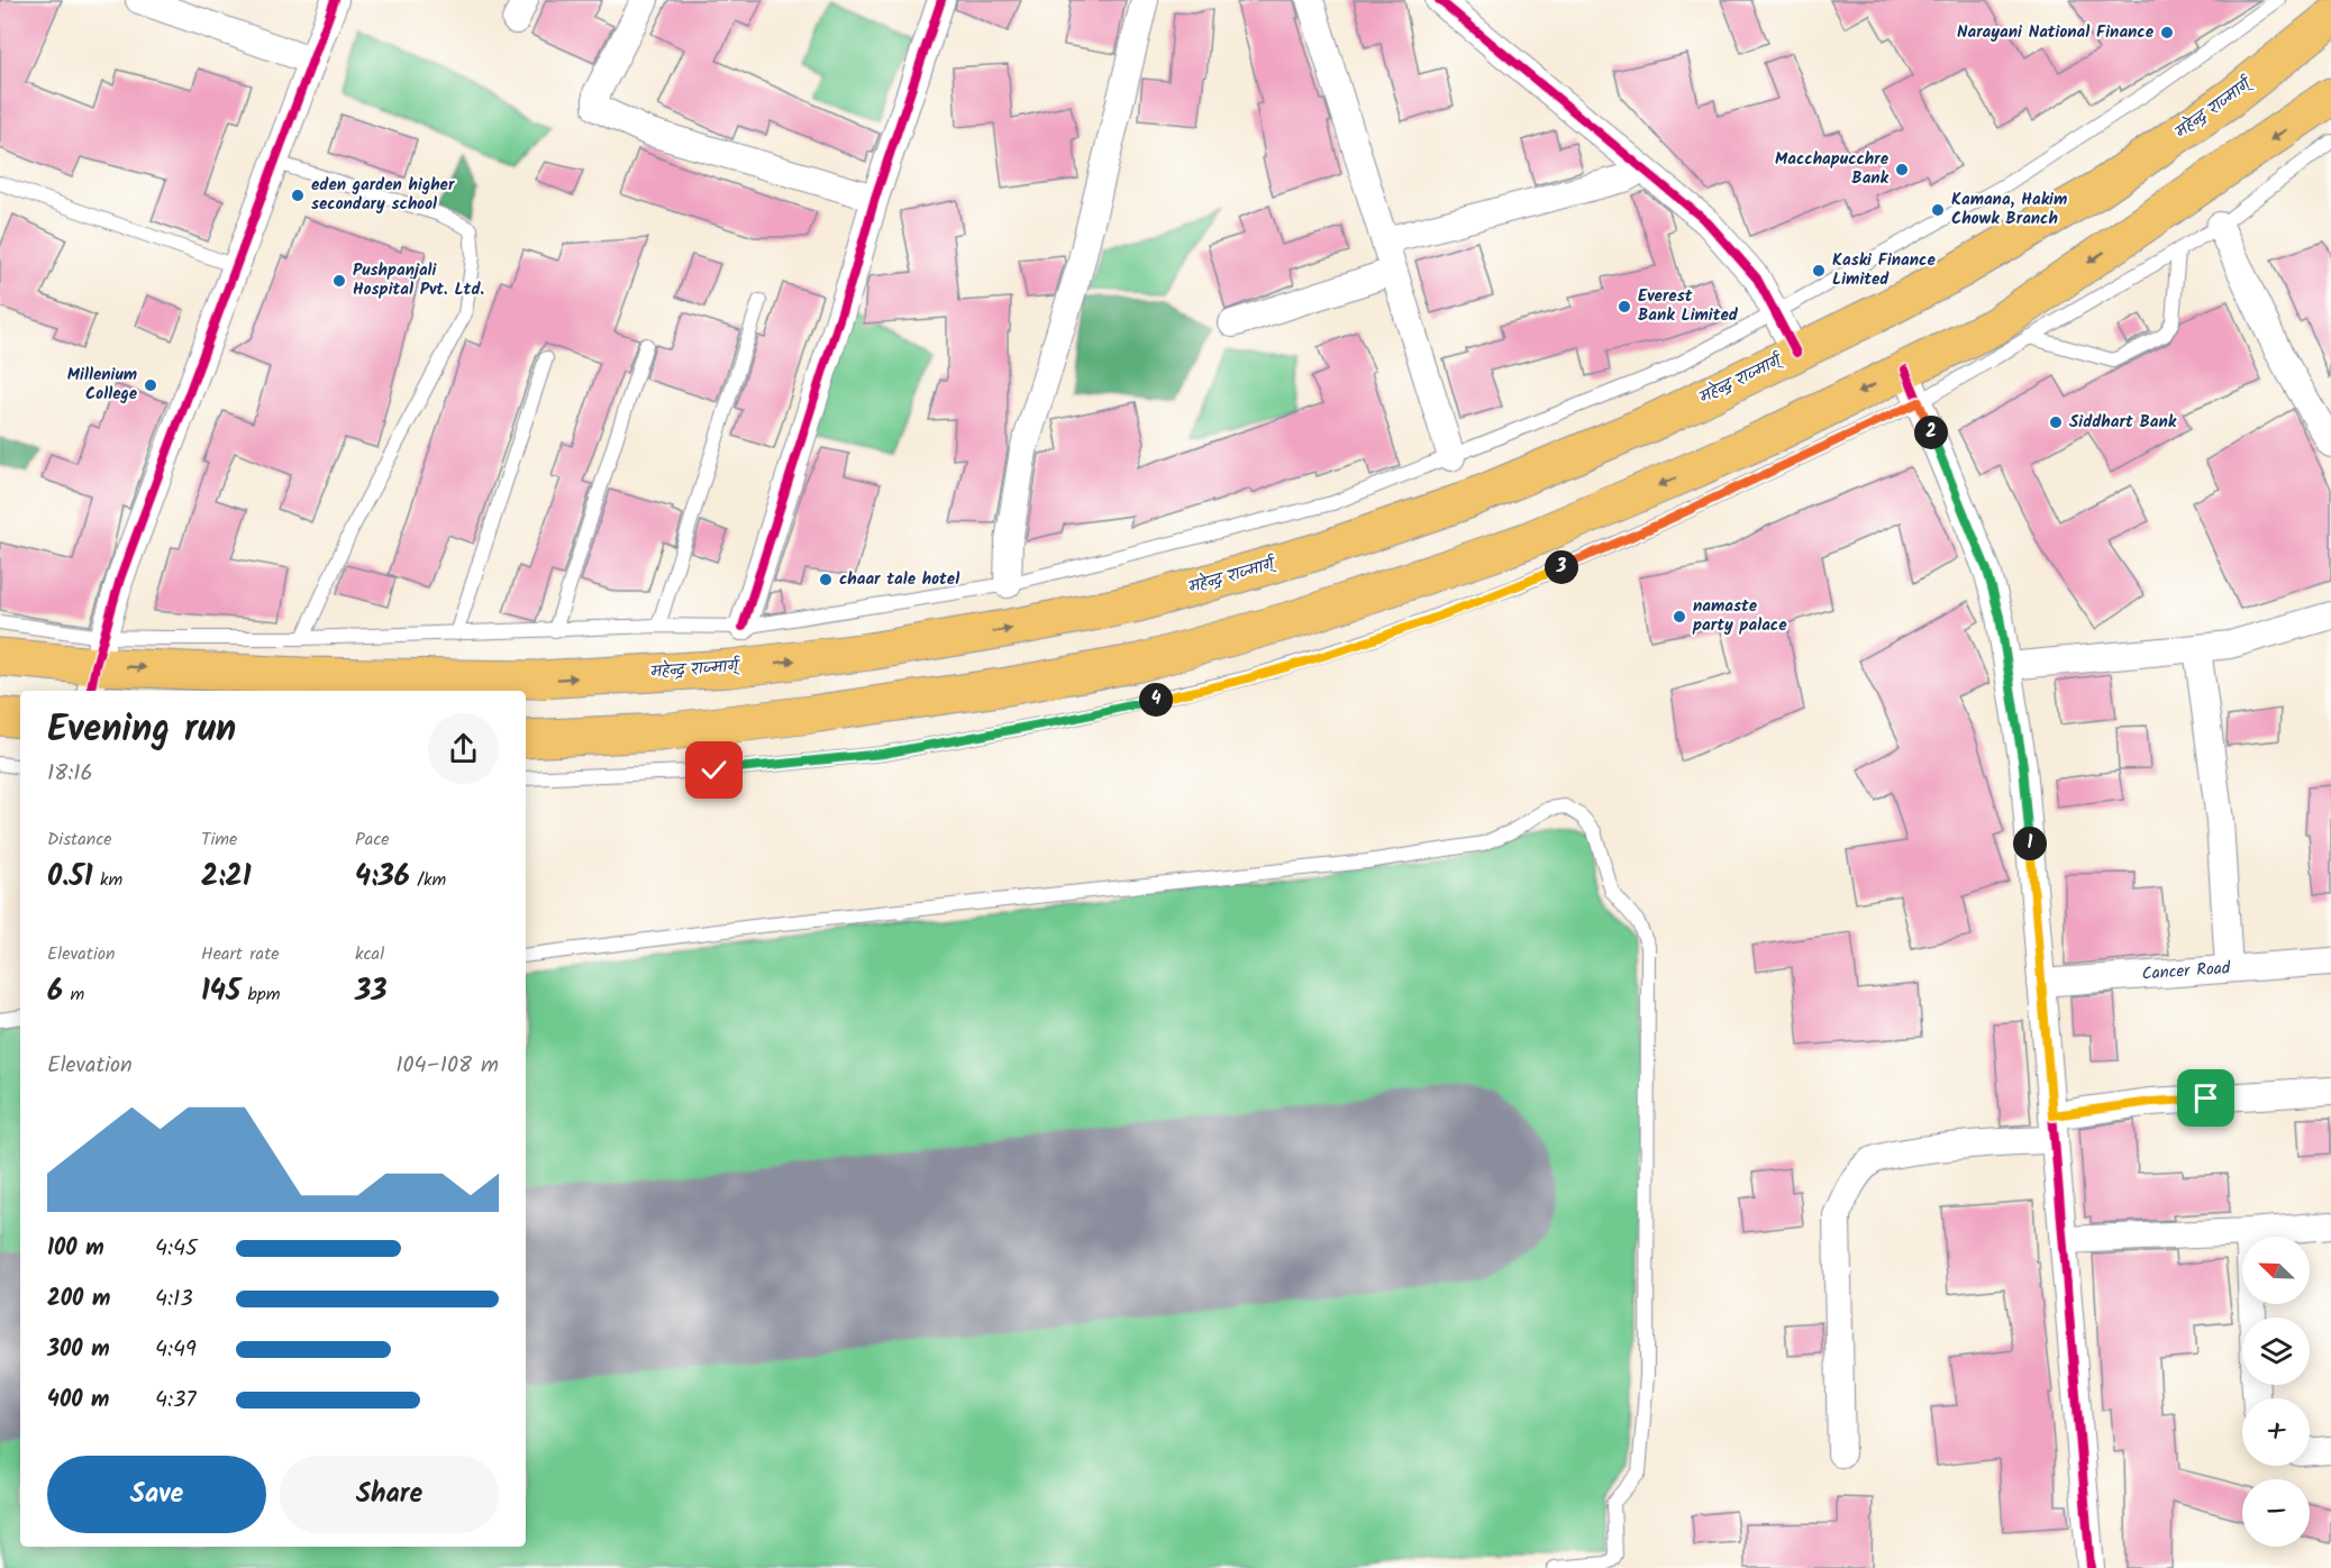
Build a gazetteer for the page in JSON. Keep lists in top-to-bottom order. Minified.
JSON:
{"streets":{"highway":["महेन्द्र राज्मार्ग्"],"street":["Cancer Road"]},"places":["Narayani National Finance","Macchapucchre Bank","eden garden higher secondary school","Kamana, Hakim Chowk Branch","Kaski Finance Limited","Pushpanjali Hospital Pvt. Ltd.","Everest Bank Limited","Millenium College","Siddhart Bank","chaar tale hotel","namaste party palace"],"north":"top left","page":{"pins":["2","3","4","1"],"heading":["Evening run","18:16"],"stats":[["Distance","0.51 km"],["Time","2:21"],["Pace","4:36 /km"],["Elevation","6 m"],["Heart rate","145 bpm"],["kcal","33"]],"chart":["Elevation","104–108 m"],"list":[{"name":"100 m","note":"4:45"},{"name":"200 m","note":"4:13"},{"name":"300 m","note":"4:49"},{"name":"400 m","note":"4:37"}],"map_buttons":["+","−"],"buttons":["Save","Share"]}}
